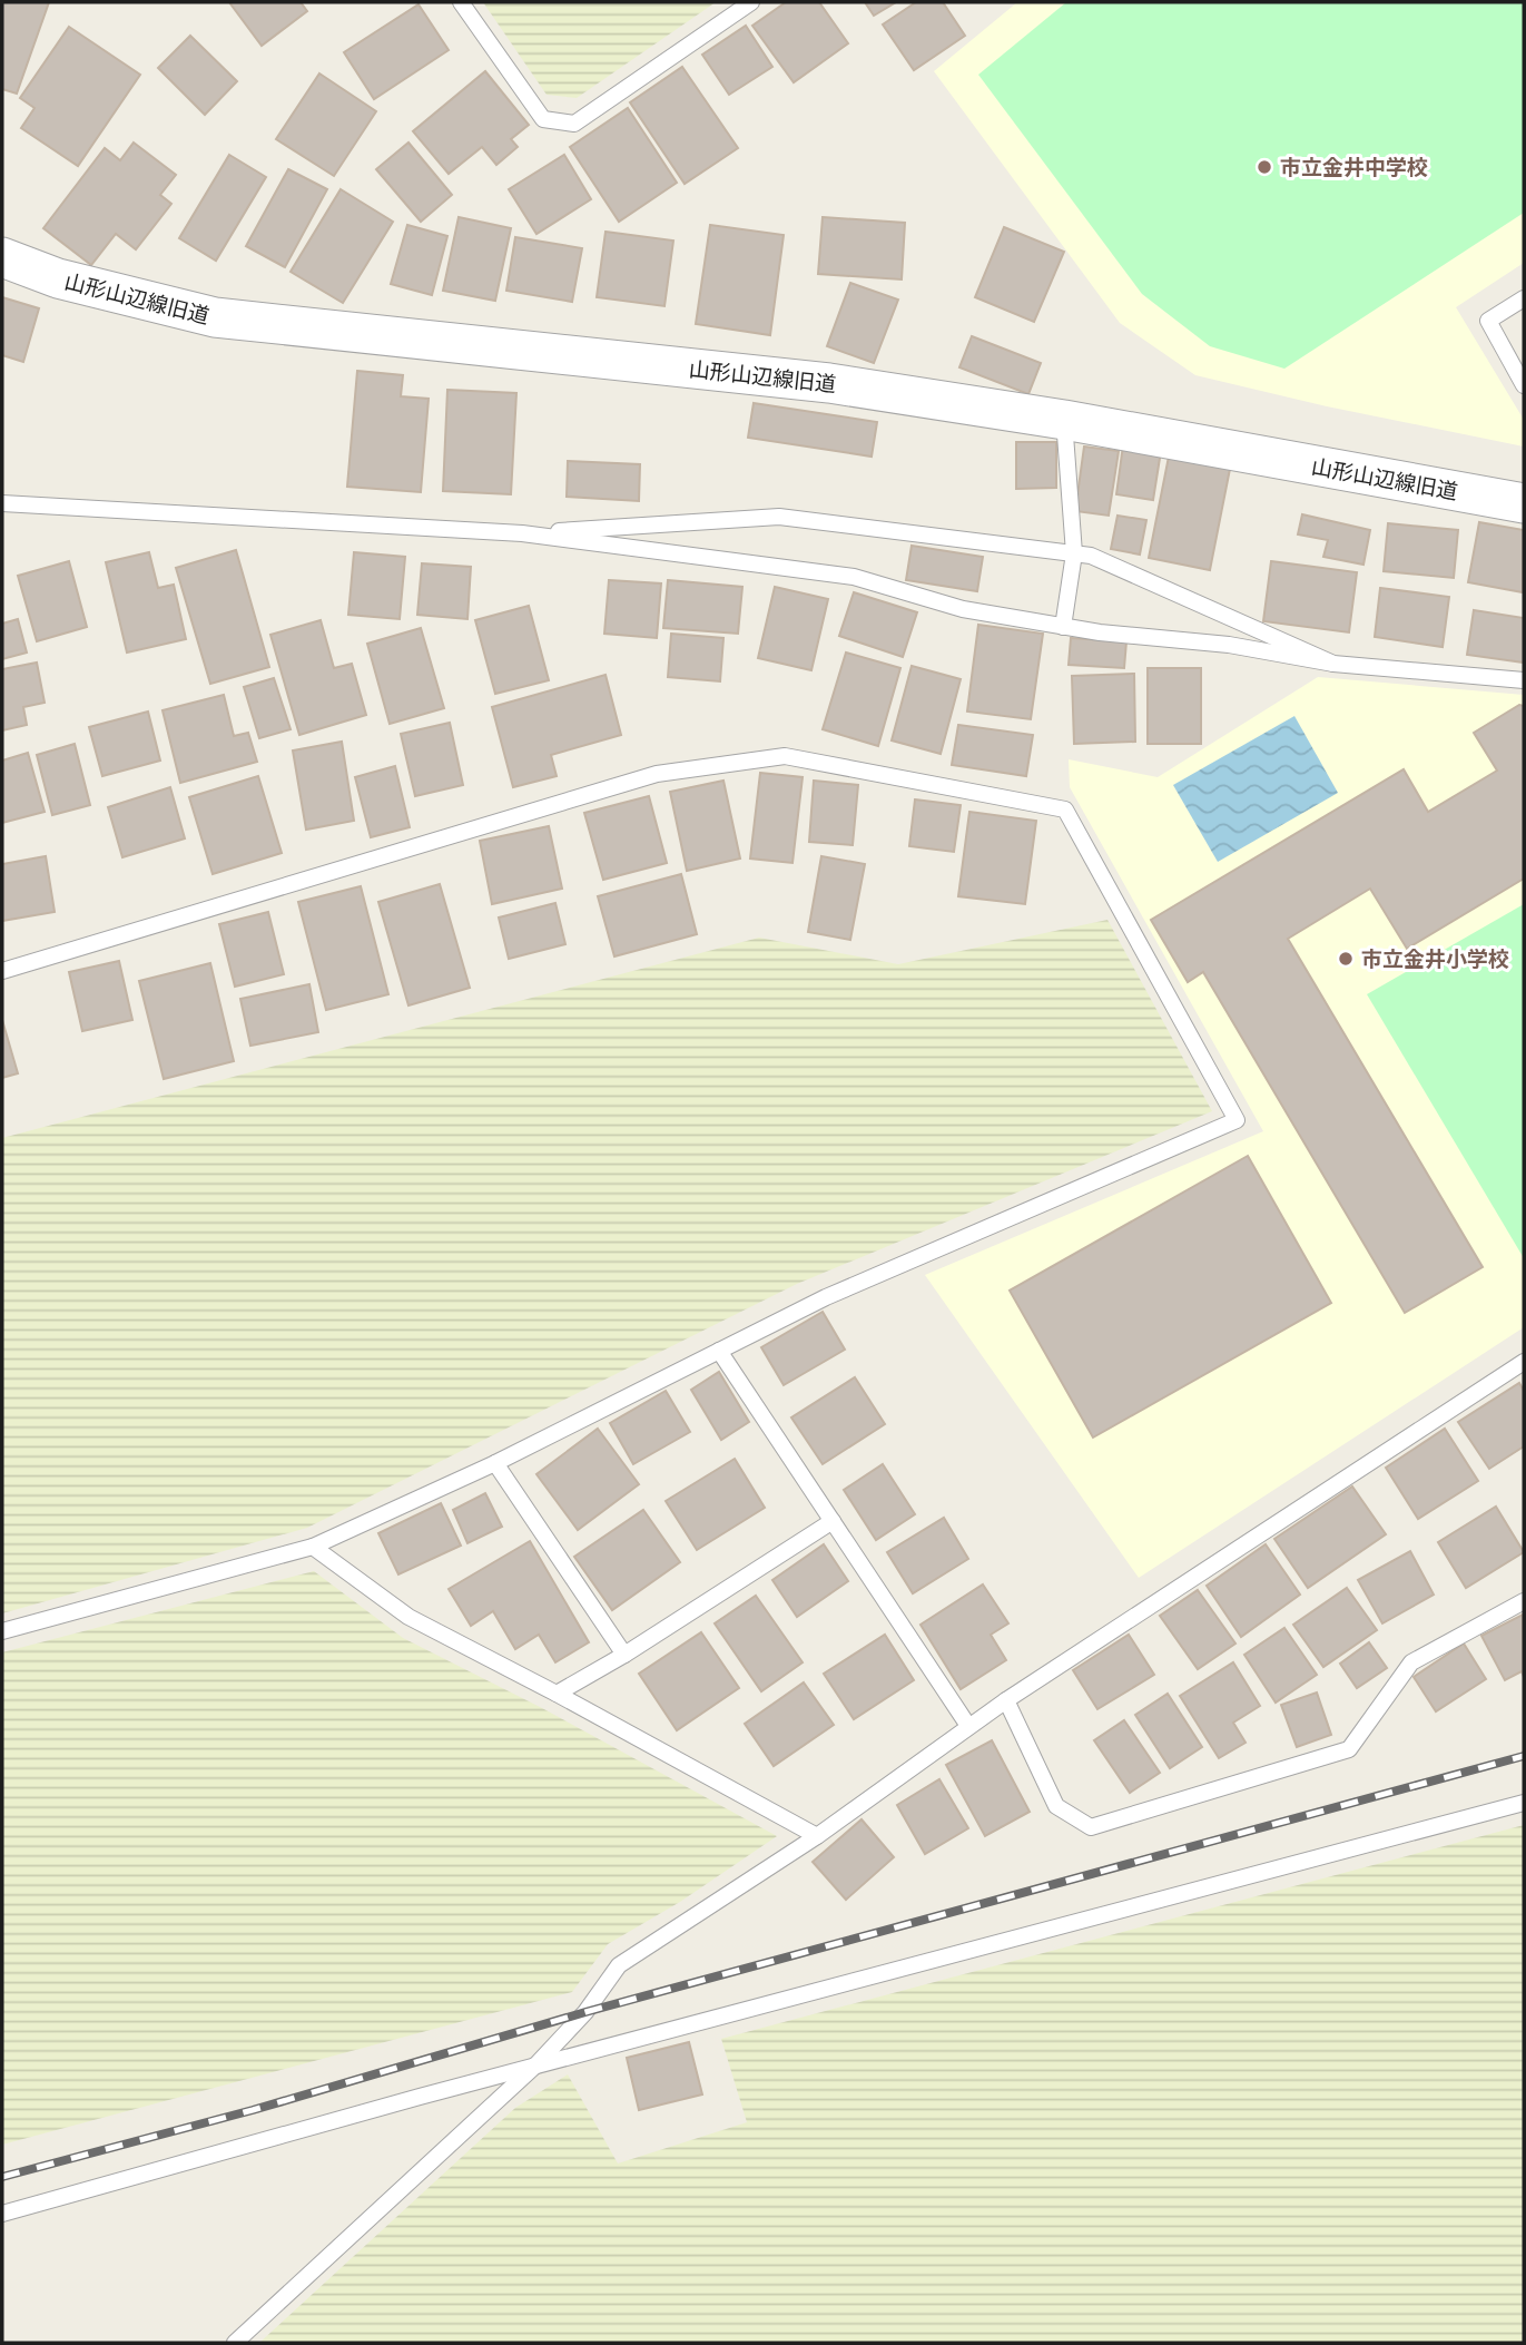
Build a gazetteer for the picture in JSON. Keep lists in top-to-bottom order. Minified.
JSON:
{"streets":{"street":["山形山辺線旧道"]},"places":["市立金井中学校","市立金井小学校"]}
